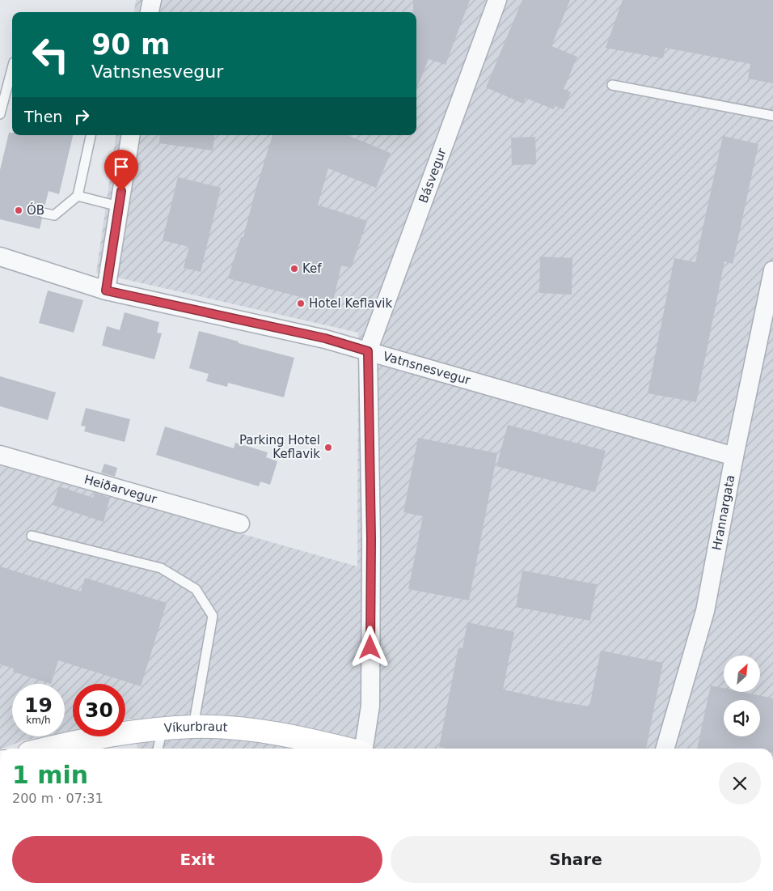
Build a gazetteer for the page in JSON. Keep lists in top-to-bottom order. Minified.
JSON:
{"streets":{"street":["Básvegur","Vatnsnesvegur","Heiðarvegur","Hrannargata","Víkurbraut"]},"crossings":[["Básvegur","Vatnsnesvegur"],["Vatnsnesvegur","Hrannargata"]],"places":["ÓB","Kef","Hotel Keflavik","Parking Hotel Keflavik"],"north":"top right","page":{"turn":["90 m","Vatnsnesvegur"],"then":"Then","speed":"19 km/h","limit":"30","heading":["1 min","200 m · 07:31"],"buttons":["Exit","Share"]}}
